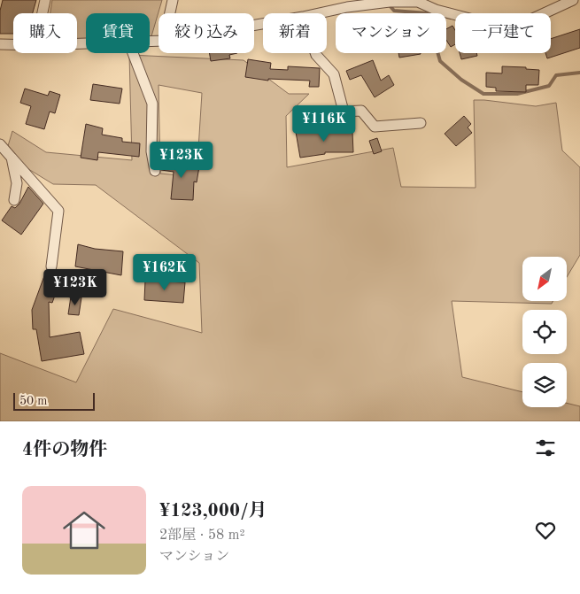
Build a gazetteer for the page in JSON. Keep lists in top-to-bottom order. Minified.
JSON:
{"scale_bar":"50 m","north":"bottom left","page":{"chip":["購入","賃貸","絞り込み","新着","マンション","一戸建て"],"price":["¥116K","¥123K","¥162K","¥123K"],"scale":"50 m","heading":"4件の物件","list":[{"name":"¥123,000/月","note":"2部屋 · 58 m² · マンション"}]}}
